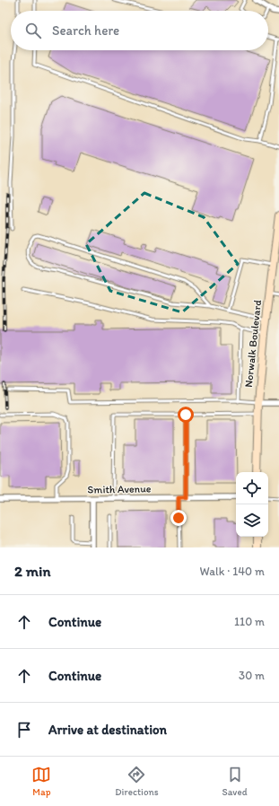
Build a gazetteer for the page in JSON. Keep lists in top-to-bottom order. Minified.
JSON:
{"streets":{"main road":["Norwalk Boulevard"],"street":["Smith Avenue"]},"page":{"search":"Search here","heading":["2 min","Walk · 140 m"],"list":[["Continue","110 m"],["Continue","30 m"],"Arrive at destination"],"nav":["Map","Directions","Saved"]}}
